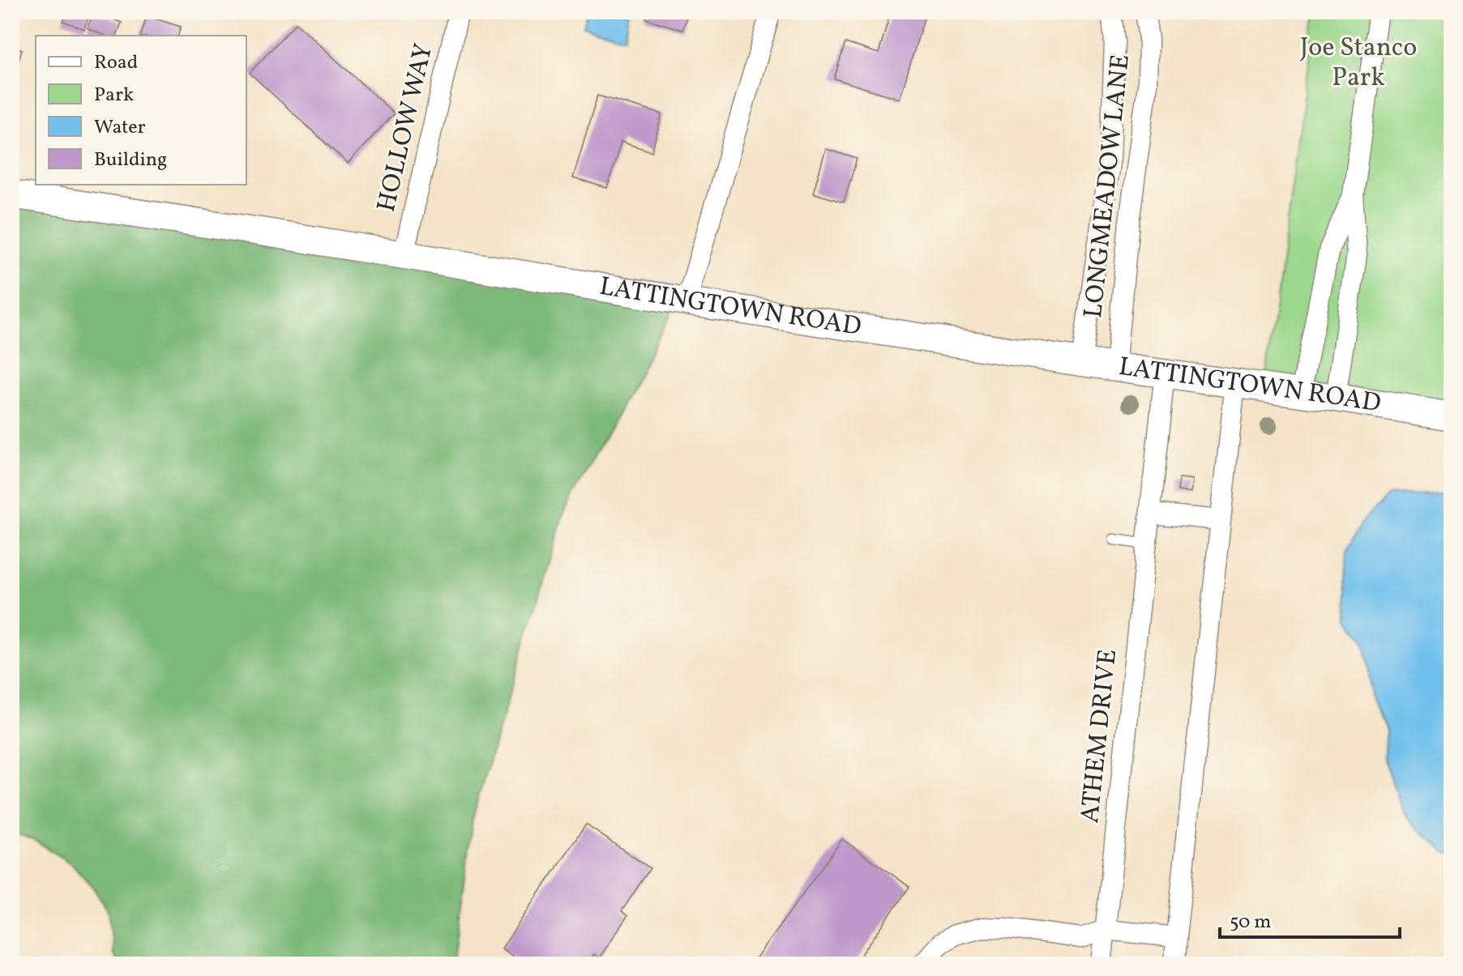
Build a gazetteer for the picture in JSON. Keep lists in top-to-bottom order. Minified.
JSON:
{"streets":{"street":["HOLLOW WAY","LONGMEADOW LANE","LATTINGTOWN ROAD","ATHEM DRIVE"]},"crossings":[["HOLLOW WAY","LATTINGTOWN ROAD"],["LONGMEADOW LANE","LATTINGTOWN ROAD"],["LATTINGTOWN ROAD","ATHEM DRIVE"]],"parks":["Joe Stanco Park"],"legend":["Road","Park","Water","Building"],"scale_bar":"50 m"}
